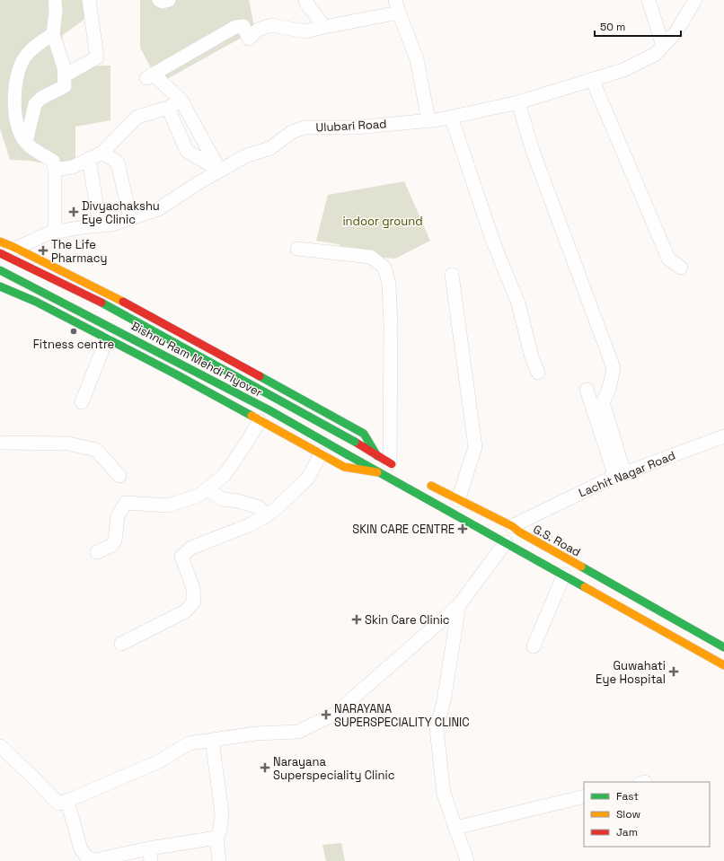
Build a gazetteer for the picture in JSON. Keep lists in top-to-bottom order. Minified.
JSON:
{"streets":{"main road":["Bishnu Ram Mehdi Flyover","G.S. Road"],"street":["Ulubari Road","Lachit Nagar Road"]},"crossings":[["Lachit Nagar Road","G.S. Road"]],"parks":["indoor ground"],"places":{"health":["Divyachakshu Eye Clinic","The Life Pharmacy","SKIN CARE CENTRE","Skin Care Clinic","Guwahati Eye Hospital","NARAYANA SUPERSPECIALITY CLINIC","Narayana Superspeciality Clinic"],"other":["Fitness centre"]},"legend":["Fast","Slow","Jam"],"scale_bar":"50 m"}
